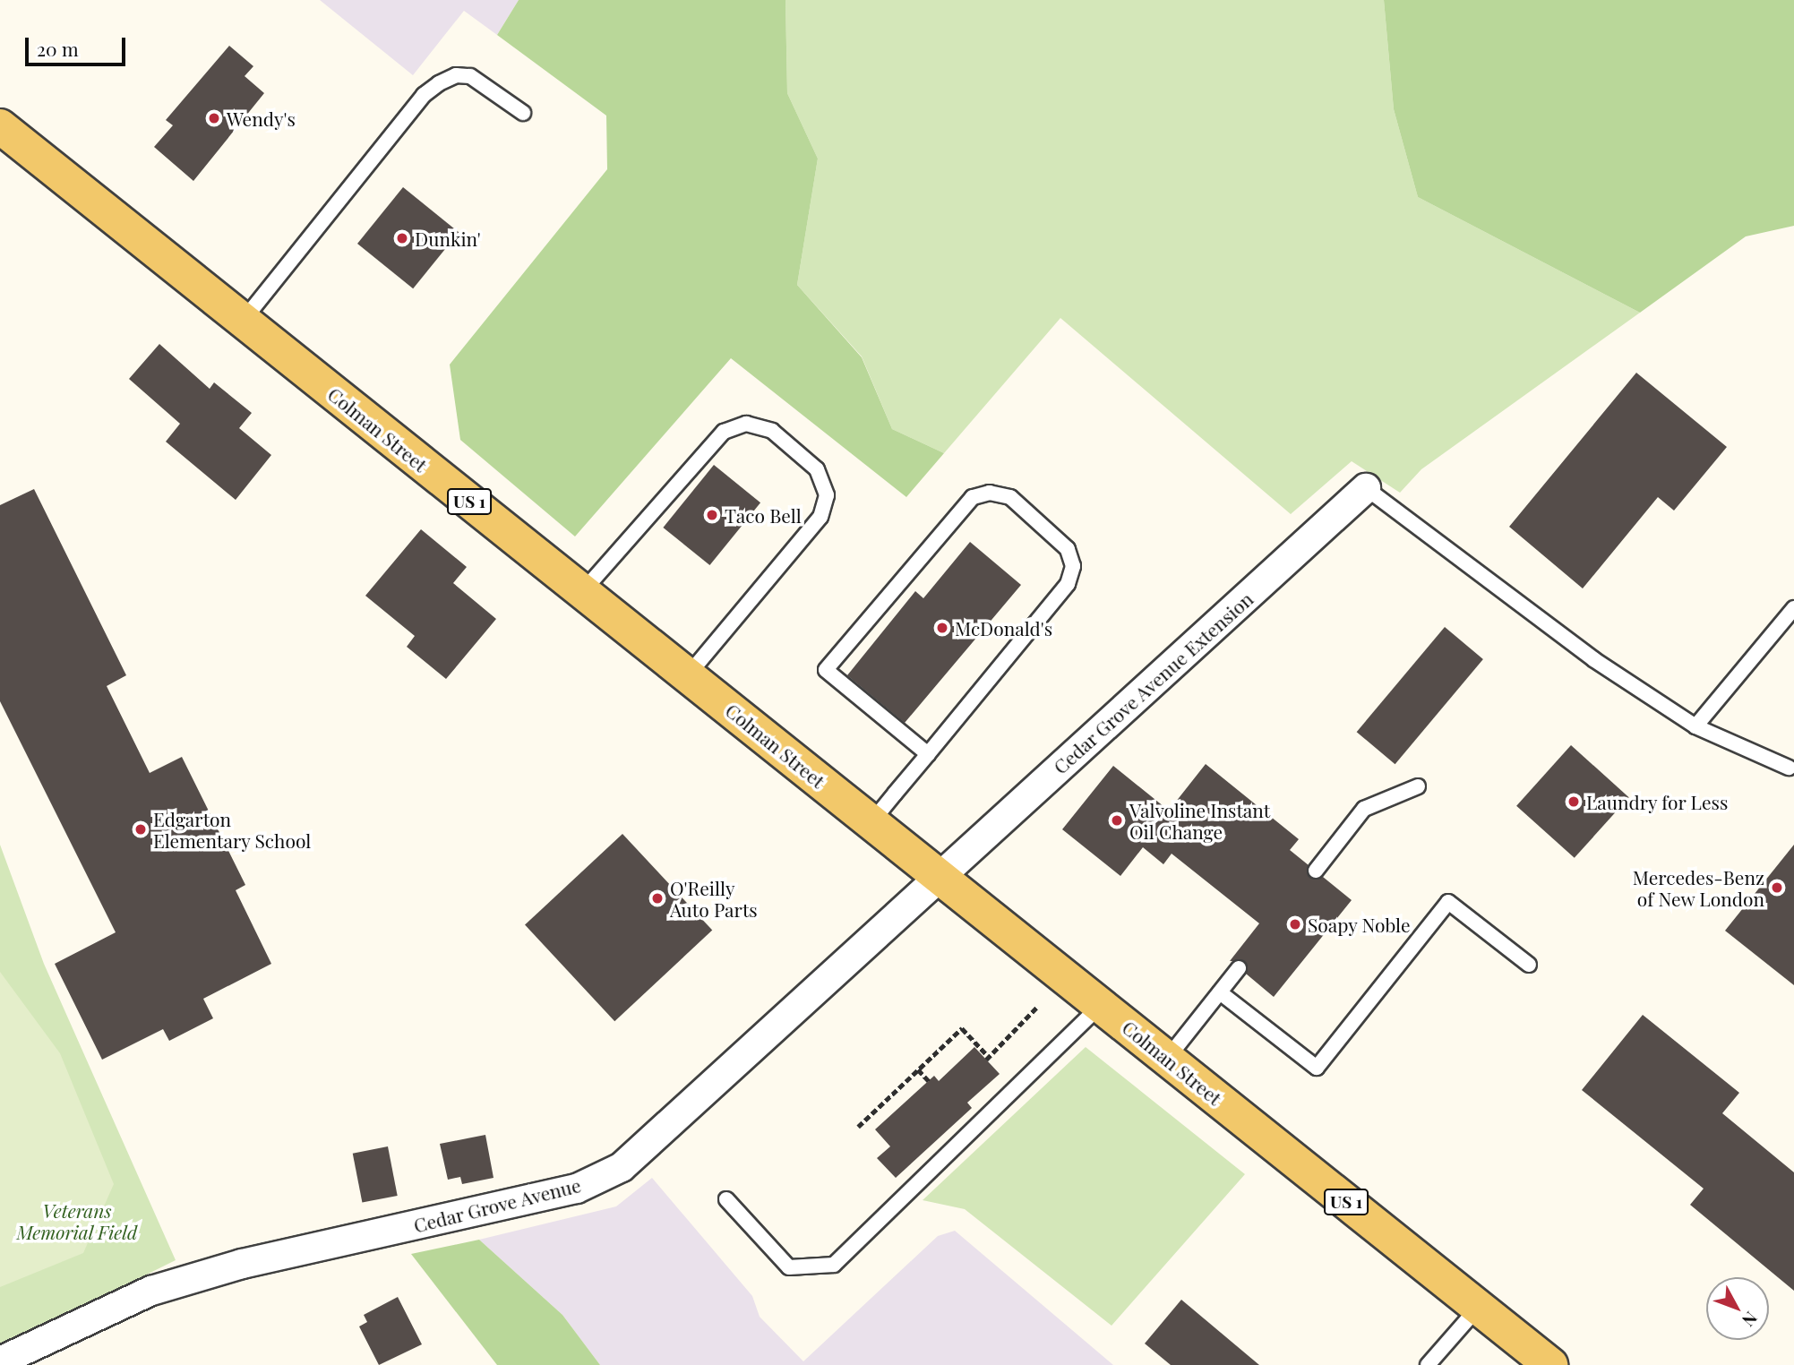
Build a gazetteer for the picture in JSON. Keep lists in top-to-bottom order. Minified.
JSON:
{"streets":{"main road":["Colman Street","US 1"],"street":["Cedar Grove Avenue Extension","Cedar Grove Avenue"]},"crossings":[["Colman Street","Cedar Grove Avenue Extension"],["Colman Street","Cedar Grove Avenue"],["Cedar Grove Avenue Extension","Cedar Grove Avenue"]],"parks":["Veterans Memorial Field"],"places":["Wendy's","Dunkin'","Taco Bell","McDonald's","Laundry for Less","Valvoline Instant Oil Change","Edgarton Elementary School","Mercedes-Benz of New London","O'Reilly Auto Parts","Soapy Noble"],"scale_bar":"20 m","north":"bottom right"}
